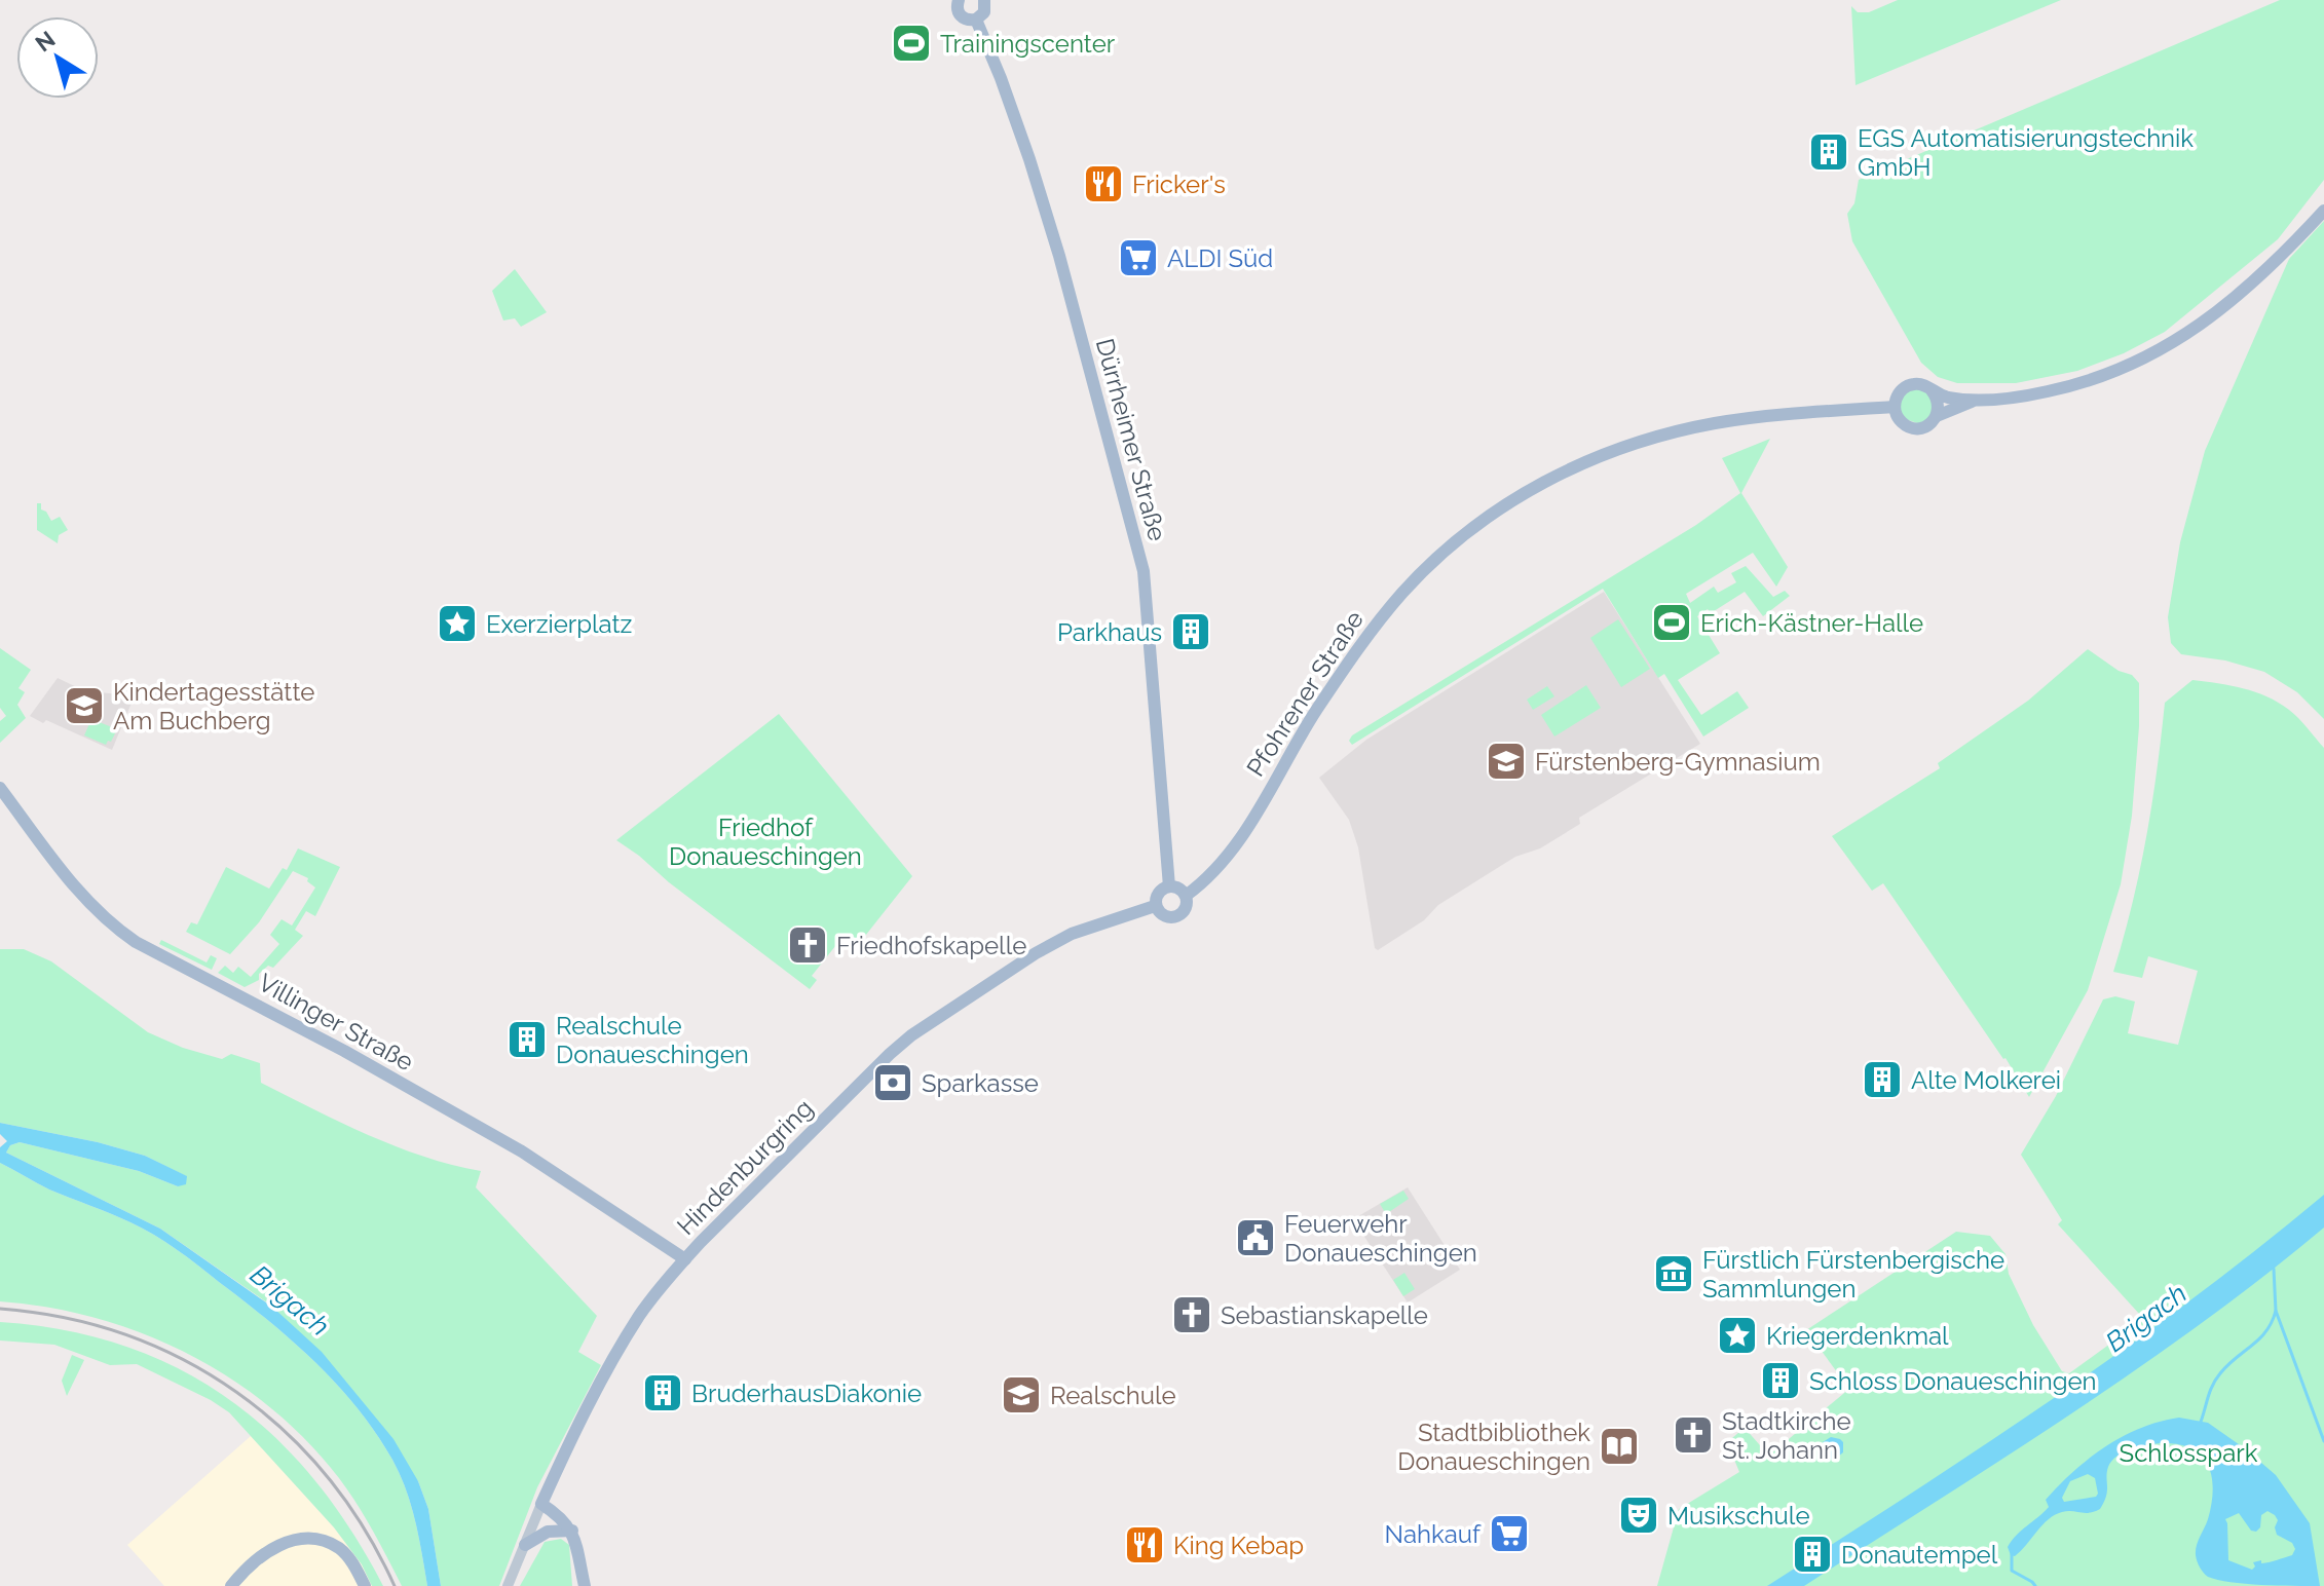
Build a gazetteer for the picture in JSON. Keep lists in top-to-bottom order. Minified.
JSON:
{"streets":{"main road":["Dürrheimer Straße","Pfohrener Straße","Villinger Straße","Hindenburgring"]},"crossings":[["Dürrheimer Straße","Pfohrener Straße"],["Dürrheimer Straße","Hindenburgring"],["Pfohrener Straße","Hindenburgring"],["Villinger Straße","Hindenburgring"]],"water":["Brigach"],"parks":["Friedhof Donaueschingen","Schlosspark"],"places":{"sports":["Trainingscenter","Erich-Kästner-Halle"],"building":["EGS Automatisierungstechnik GmbH","Parkhaus","Realschule Donaueschingen","Alte Molkerei","Schloss Donaueschingen","BruderhausDiakonie","Donautempel"],"restaurant":["Fricker's","King Kebap"],"supermarket":["ALDI Süd","Nahkauf"],"place":["Exerzierplatz","Kriegerdenkmal"],"school or university":["Kindertagesstätte Am Buchberg","Fürstenberg-Gymnasium","Realschule"],"church":["Friedhofskapelle","Sebastianskapelle","Stadtkirche St. Johann"],"bank":["Sparkasse"],"public building":["Feuerwehr Donaueschingen"],"museum":["Fürstlich Fürstenbergische Sammlungen"],"library":["Stadtbibliothek Donaueschingen"],"theatre":["Musikschule"]},"north":"top left"}
